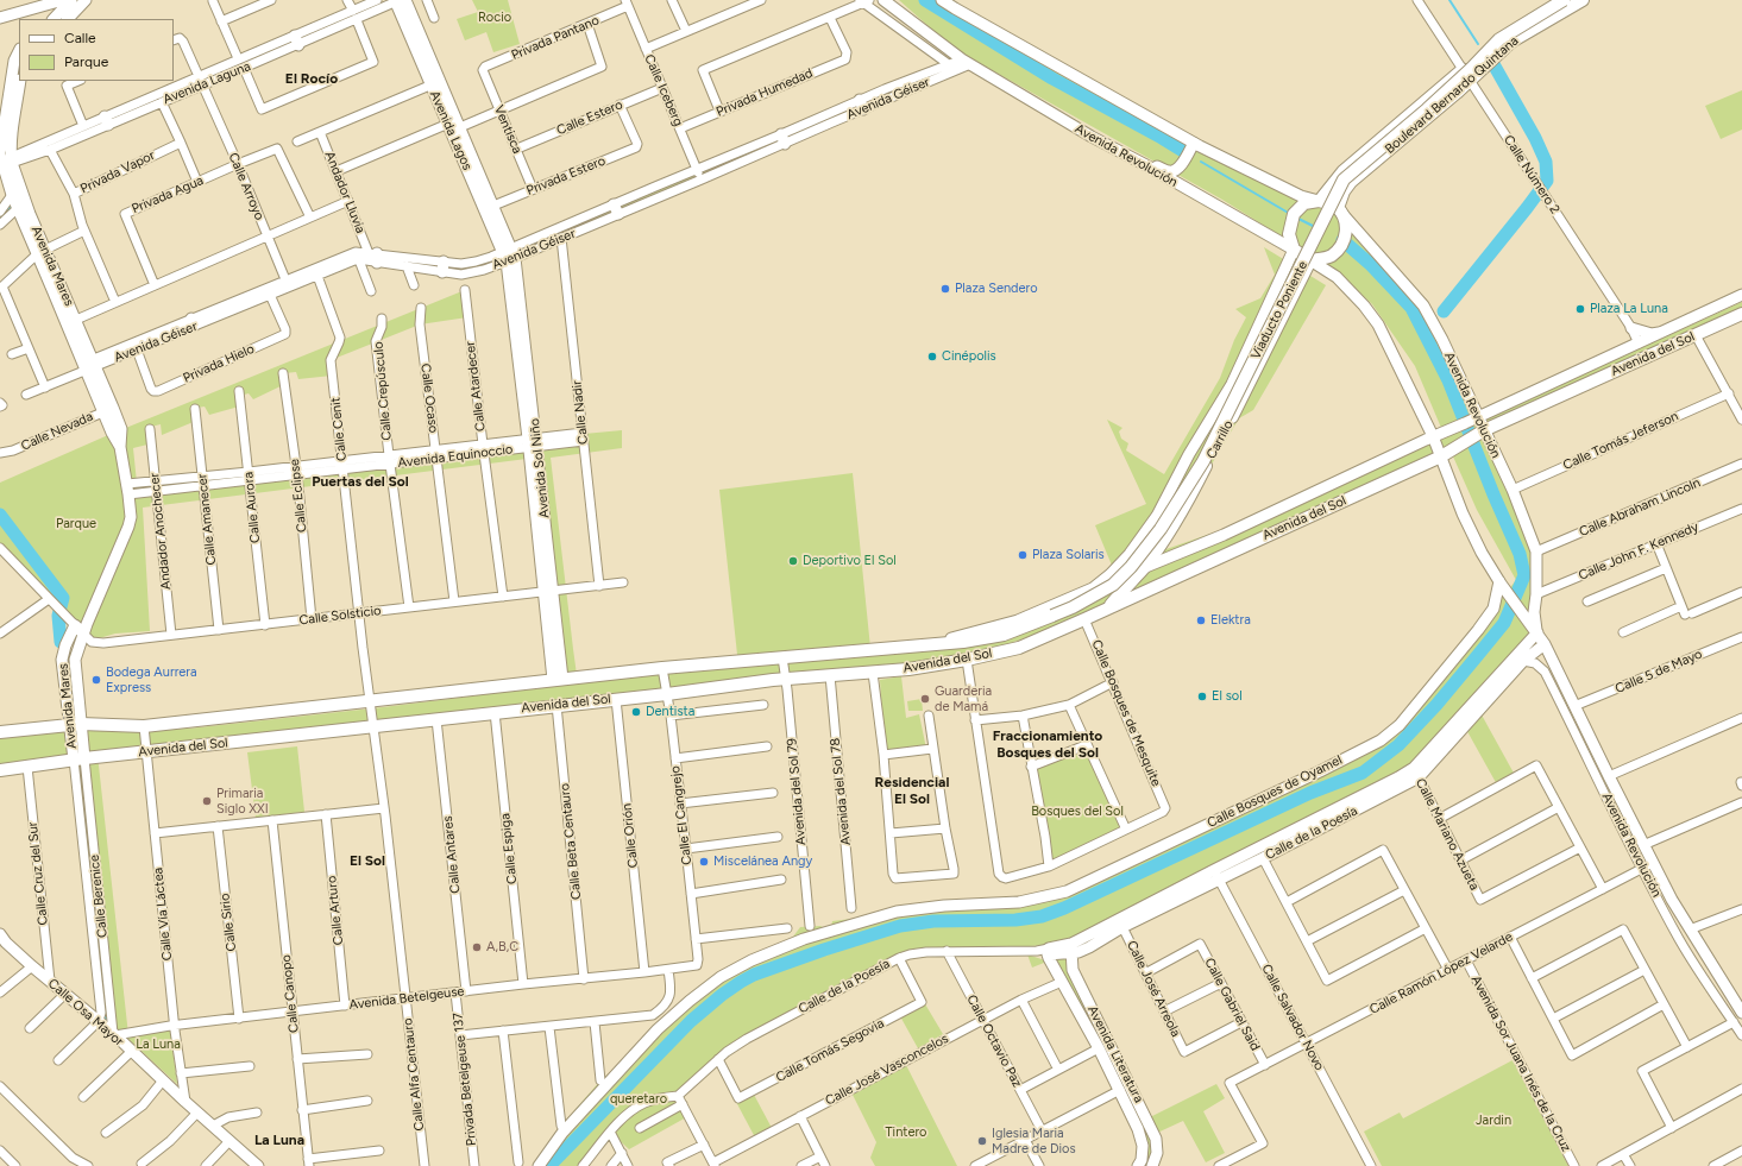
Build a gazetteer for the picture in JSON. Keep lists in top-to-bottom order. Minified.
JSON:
{"streets":{"main road":["Boulevard Bernardo Quintana","Avenida Lagos","Avenida Revolución","Avenida Mares","Viaducto Poniente","Avenida del Sol","Carrillo","Avenida Sol Niño","Calle Bosques de Oyamel","Calle de la Poesía","Calle Osa Mayor","Avenida Literatura"],"street":["Privada Pantano","Avenida Laguna","Calle Iceberg","Privada Humedad","Avenida Géiser","Calle Estero","Ventisca","Privada Vapor","Calle Número 2","Privada Estero","Calle Arroyo","Andador Lluvia","Privada Agua","Privada Hielo","Calle Atardecer","Calle Crepúsculo","Calle Ocaso","Calle Nadir","Calle Cenit","Calle Nevada","Calle Tomás Jeferson","Avenida Equinoccio","Calle Eclipse","Calle Aurora","Calle Abraham Lincoln","Calle Amanecer","Andador Anochecer","Calle John F. Kennedy","Calle Solsticio","Calle 5 de Mayo","Calle Bosques de Mesquite","Avenida del Sol 79","Avenida del Sol 78","Calle El Cangrejo","Calle Mariano Azueta","Calle Orión","Calle Beta Centauro","Calle Espiga","Calle Antares","Calle Cruz del Sur","Calle Berenice","Calle Arturo","Calle Vía Láctea","Calle Sirio","Calle Ramón López Velarde","Calle José Arreola","Calle Canopo","Avenida Betelgeuse","Calle Gabriel Said","Calle Salvador Novo","Calle Octavio Paz","Calle Tomás Segovia","Avenida Sor Juana Inés de la Cruz","Calle José Vasconcelos","Calle Alfa Centauro","Privada Betelgeuse 137"]},"crossings":[["Privada Pantano","Calle Iceberg"],["Privada Pantano","Ventisca"],["Avenida Laguna","Avenida Lagos"],["Avenida Laguna","Privada Vapor"],["Avenida Laguna","Calle Arroyo"],["Avenida Laguna","Avenida Mares"],["Calle Iceberg","Privada Humedad"],["Calle Iceberg","Avenida Géiser"],["Calle Iceberg","Calle Estero"],["Boulevard Bernardo Quintana","Avenida Revolución"],["Boulevard Bernardo Quintana","Calle Número 2"],["Boulevard Bernardo Quintana","Avenida del Sol"],["Boulevard Bernardo Quintana","Carrillo"],["Avenida Géiser","Avenida Lagos"],["Avenida Géiser","Avenida Revolución"],["Avenida Géiser","Calle Arroyo"],["Avenida Géiser","Andador Lluvia"],["Avenida Géiser","Avenida Mares"],["Avenida Géiser","Privada Hielo"],["Avenida Géiser","Calle Nadir"],["Avenida Géiser","Calle Cenit"],["Avenida Géiser","Avenida Sol Niño"],["Calle Estero","Ventisca"],["Calle Estero","Privada Estero"],["Ventisca","Privada Estero"],["Avenida Lagos","Privada Estero"],["Avenida Lagos","Avenida Sol Niño"],["Avenida Revolución","Avenida del Sol"],["Avenida Revolución","Carrillo"],["Avenida Revolución","Calle Tomás Jeferson"],["Avenida Revolución","Calle Abraham Lincoln"],["Avenida Revolución","Calle John F. Kennedy"],["Avenida Revolución","Calle 5 de Mayo"],["Avenida Revolución","Calle Bosques de Oyamel"],["Avenida Revolución","Calle de la Poesía"],["Avenida Revolución","Calle Ramón López Velarde"],["Calle Número 2","Avenida del Sol"],["Calle Arroyo","Privada Agua"],["Avenida Mares","Avenida del Sol"],["Avenida Mares","Calle Nevada"],["Avenida Mares","Avenida Equinoccio"],["Avenida Mares","Calle Solsticio"],["Avenida Mares","Calle Berenice"],["Viaducto Poniente","Avenida del Sol"],["Avenida del Sol","Calle Cenit"],["Avenida del Sol","Carrillo"],["Avenida del Sol","Avenida Sol Niño"],["Avenida del Sol","Calle Bosques de Mesquite"],["Avenida del Sol","Avenida del Sol 79"],["Avenida del Sol","Avenida del Sol 78"],["Avenida del Sol","Calle El Cangrejo"],["Avenida del Sol","Calle Orión"],["Avenida del Sol","Calle Beta Centauro"],["Avenida del Sol","Calle Espiga"],["Avenida del Sol","Calle Antares"],["Avenida del Sol","Calle Cruz del Sur"],["Avenida del Sol","Calle Berenice"],["Avenida del Sol","Calle Vía Láctea"],["Avenida del Sol","Calle Alfa Centauro"],["Calle Atardecer","Avenida Equinoccio"],["Calle Atardecer","Calle Solsticio"],["Calle Crepúsculo","Avenida Equinoccio"],["Calle Crepúsculo","Calle Solsticio"],["Calle Ocaso","Avenida Equinoccio"],["Calle Ocaso","Calle Solsticio"],["Calle Nadir","Avenida Equinoccio"],["Calle Nadir","Calle Solsticio"],["Calle Cenit","Avenida Equinoccio"],["Calle Cenit","Calle Solsticio"],["Calle Cenit","Calle Alfa Centauro"],["Avenida Equinoccio","Avenida Sol Niño"],["Avenida Equinoccio","Calle Eclipse"],["Avenida Equinoccio","Calle Aurora"],["Avenida Equinoccio","Calle Amanecer"],["Avenida Equinoccio","Andador Anochecer"],["Avenida Sol Niño","Calle Solsticio"],["Calle Eclipse","Calle Solsticio"],["Calle Aurora","Calle Solsticio"],["Calle Amanecer","Calle Solsticio"],["Andador Anochecer","Calle Solsticio"],["Calle El Cangrejo","Avenida Betelgeuse"],["Calle de la Poesía","Calle Mariano Azueta"],["Calle de la Poesía","Calle José Arreola"],["Calle de la Poesía","Calle Salvador Novo"],["Calle de la Poesía","Calle Octavio Paz"],["Calle de la Poesía","Calle Tomás Segovia"],["Calle de la Poesía","Avenida Literatura"],["Calle Orión","Avenida Betelgeuse"],["Calle Beta Centauro","Avenida Betelgeuse"],["Calle Espiga","Avenida Betelgeuse"],["Calle Antares","Avenida Betelgeuse"],["Calle Cruz del Sur","Calle Osa Mayor"],["Calle Berenice","Avenida Betelgeuse"],["Calle Berenice","Calle Osa Mayor"],["Calle Arturo","Avenida Betelgeuse"],["Calle Vía Láctea","Avenida Betelgeuse"],["Calle Vía Láctea","Calle Osa Mayor"],["Calle Sirio","Avenida Betelgeuse"],["Calle Ramón López Velarde","Calle Gabriel Said"],["Calle Ramón López Velarde","Calle Salvador Novo"],["Calle Ramón López Velarde","Avenida Sor Juana Inés de la Cruz"],["Calle José Arreola","Calle Gabriel Said"],["Calle Canopo","Avenida Betelgeuse"],["Avenida Betelgeuse","Calle Osa Mayor"],["Avenida Betelgeuse","Calle Alfa Centauro"],["Avenida Betelgeuse","Privada Betelgeuse 137"],["Calle Octavio Paz","Calle José Vasconcelos"],["Avenida Literatura","Calle José Vasconcelos"]],"districts":["El Rocío","Puertas del Sol","Fraccionamiento Bosques del Sol","Residencial El Sol","El Sol","La Luna"],"parks":["Rocio","Parque","Bosques del Sol","La Luna","queretaro","Jardin","Tintero"],"places":["Plaza Sendero","Plaza La Luna","Cinépolis","Plaza Solaris","Deportivo El Sol","Elektra","Bodega Aurrera Express","El sol","Guarderia de Mamá","Dentista","Primaria Siglo XXI","Miscelánea Angy","A,B,C","Iglesia Maria Madre de Dios"],"legend":["Calle","Parque"]}
